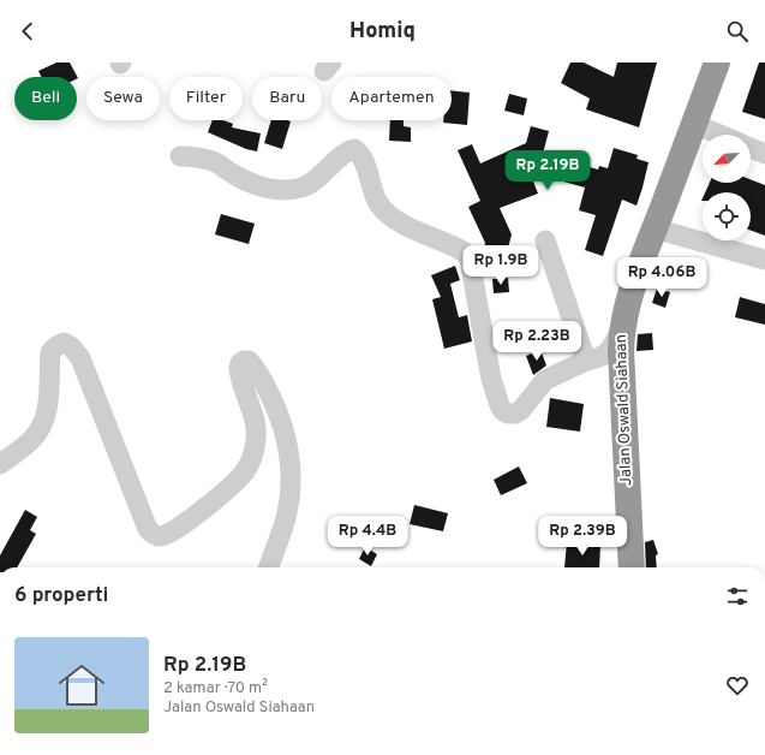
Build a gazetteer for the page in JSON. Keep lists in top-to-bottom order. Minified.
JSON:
{"streets":{"highway":["Jalan Oswald Siahaan"]},"north":"bottom left","page":{"header":"Homiq","chip":["Beli","Sewa","Filter","Baru","Apartemen"],"price":["Rp 2.19B","Rp 1.9B","Rp 4.06B","Rp 2.23B","Rp 4.4B","Rp 2.39B"],"heading":"6 properti","list":[{"name":"Rp 2.19B","note":"2 kamar · 70 m² · Jalan Oswald Siahaan"}]}}
